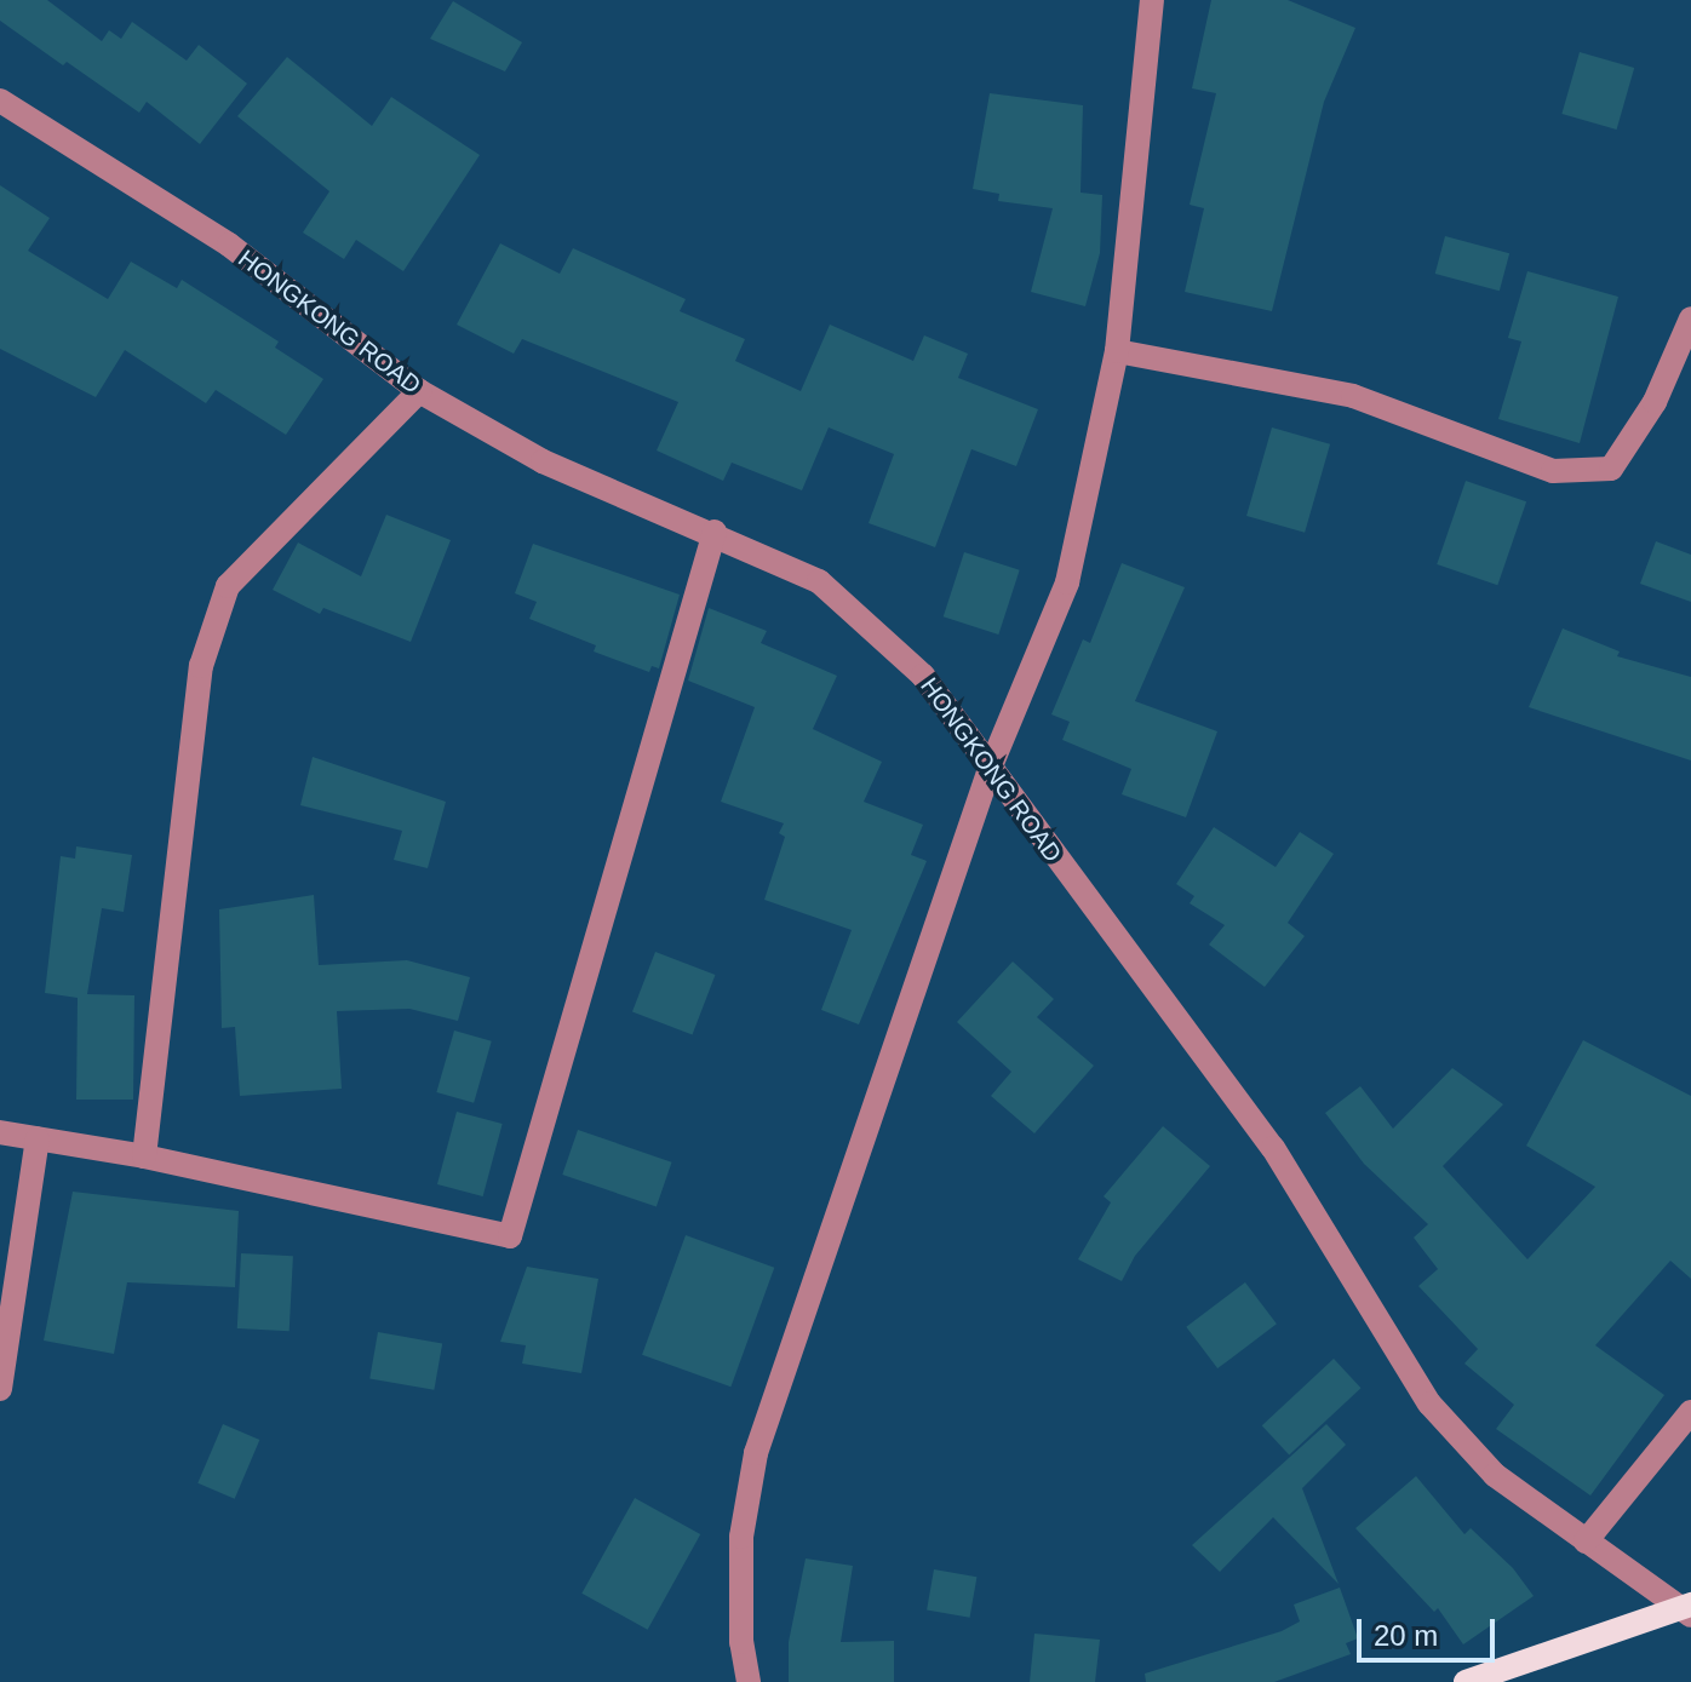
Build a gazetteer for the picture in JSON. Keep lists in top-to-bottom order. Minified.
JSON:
{"streets":{"street":["HONGKONG ROAD"]},"scale_bar":"20 m"}
